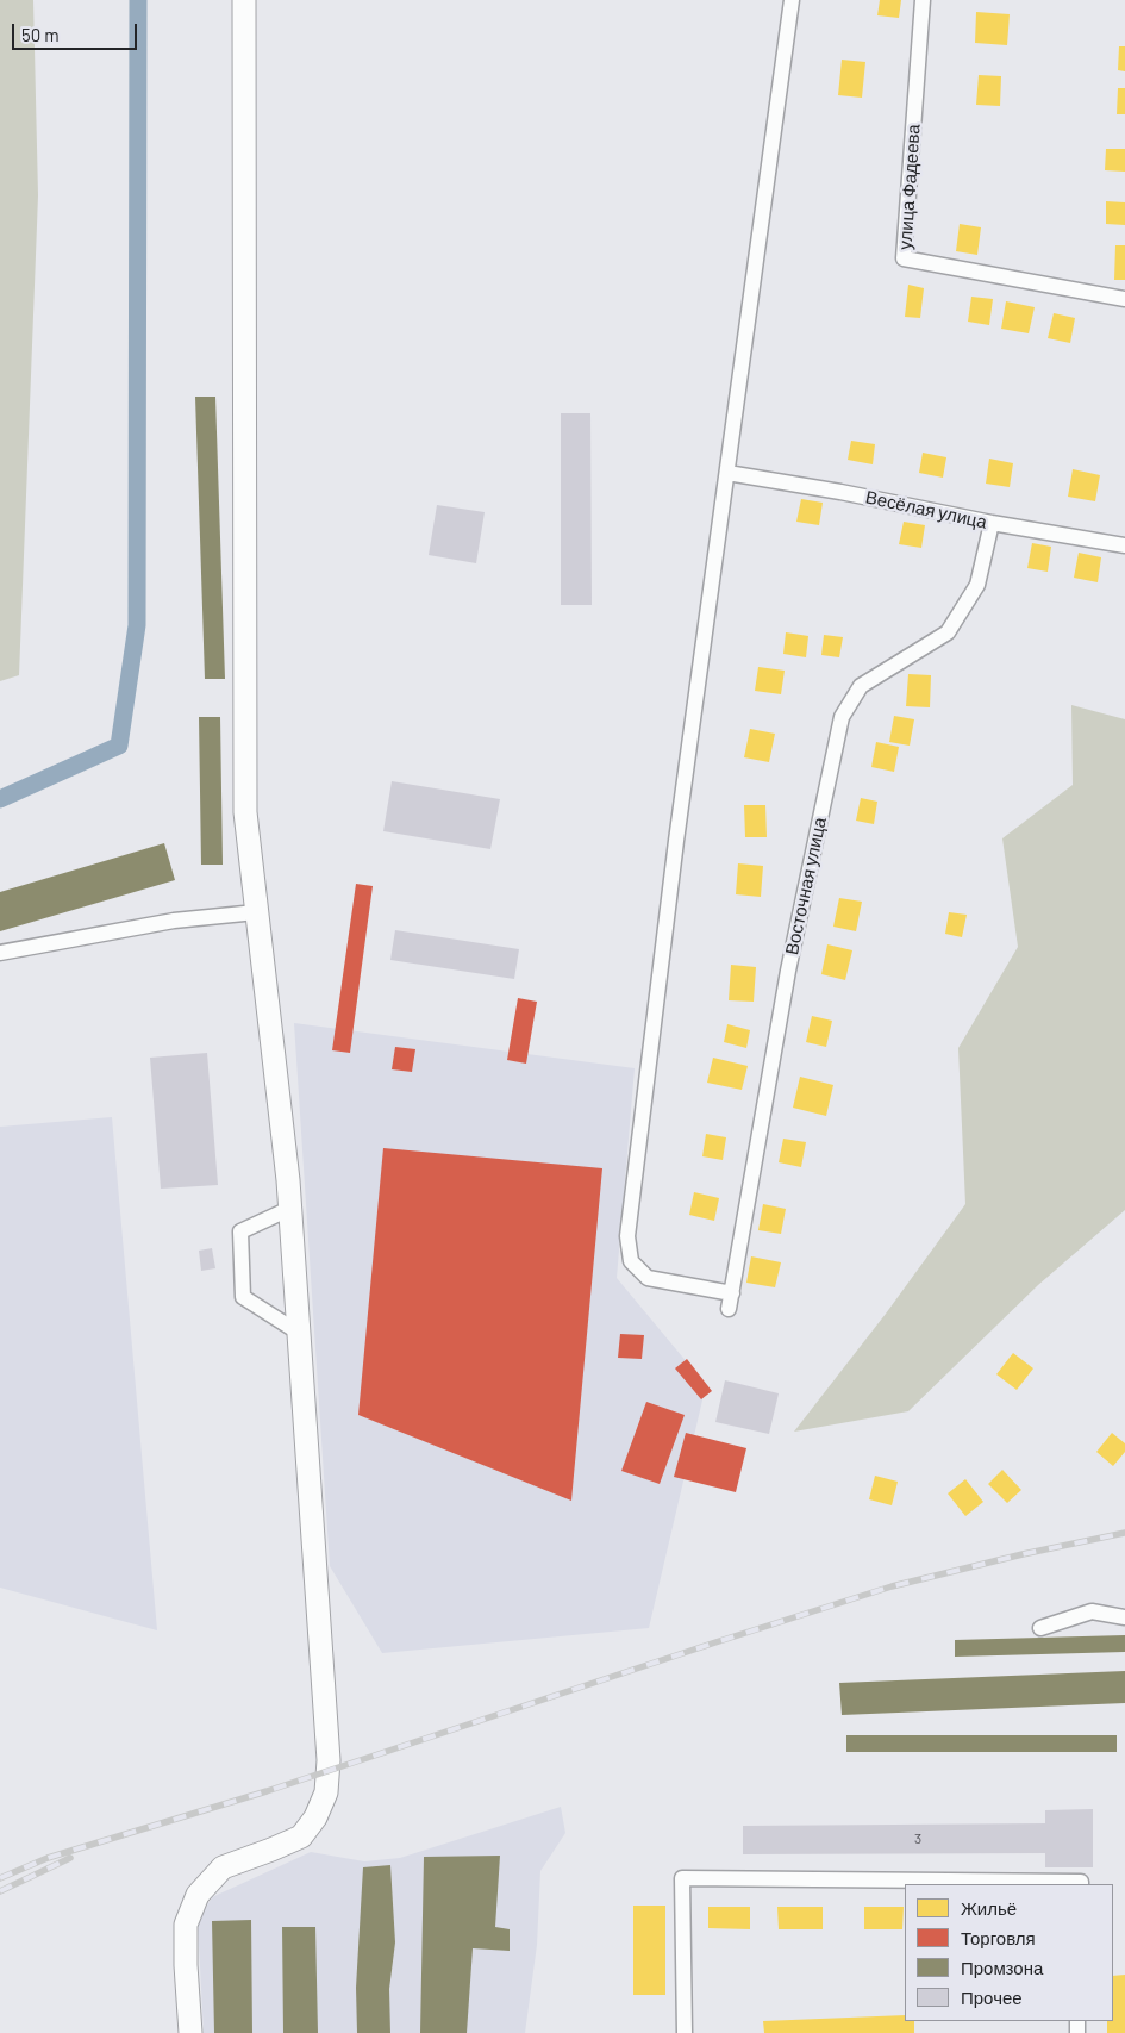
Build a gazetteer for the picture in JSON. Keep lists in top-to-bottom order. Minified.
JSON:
{"streets":{"street":["улица Фадеева","Весёлая улица","Восточная улица"]},"crossings":[["Весёлая улица","Восточная улица"]],"house_numbers":["3"],"legend":["Жильё","Торговля","Промзона","Прочее"],"scale_bar":"50 m"}
